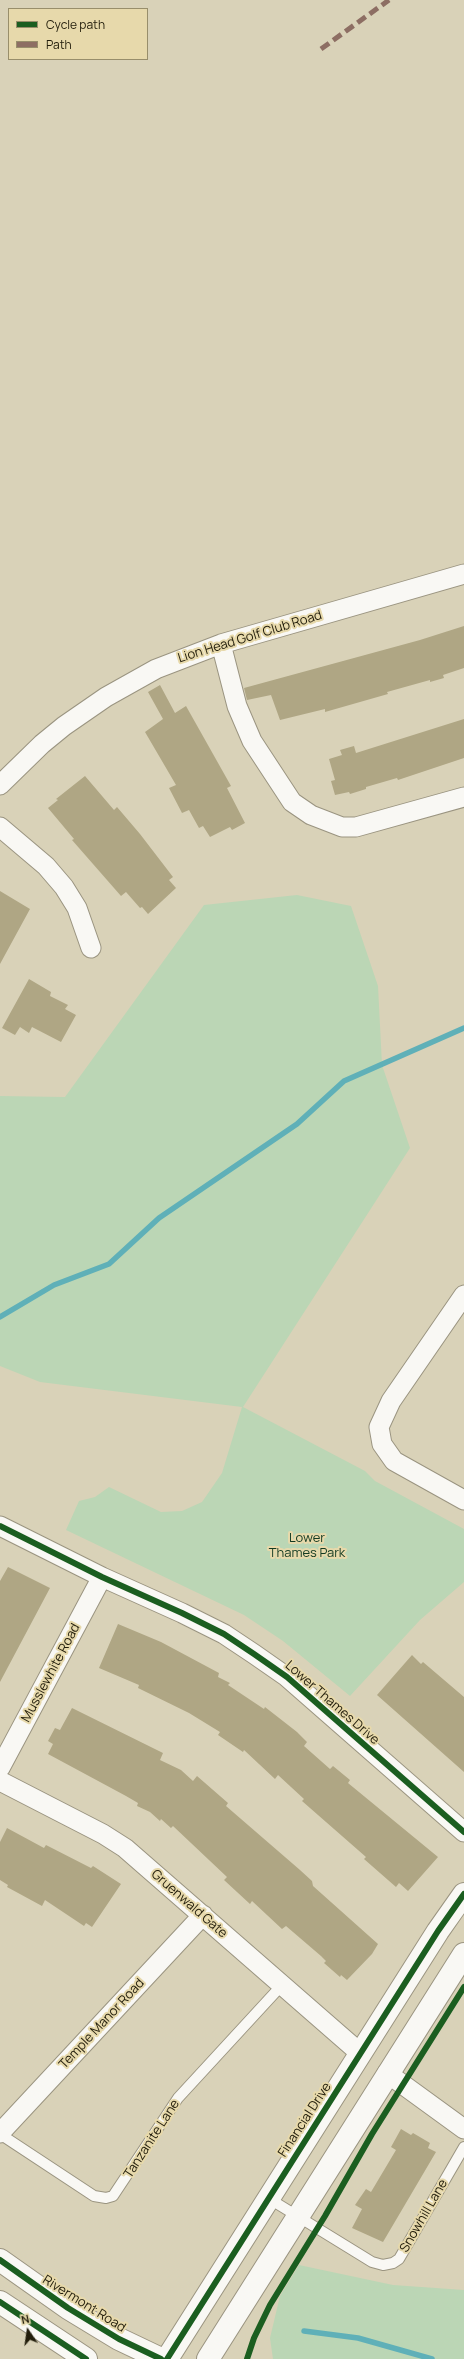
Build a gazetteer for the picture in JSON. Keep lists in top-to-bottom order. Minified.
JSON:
{"streets":{"street":["Lion Head Golf Club Road","Musslewhite Road","Lower Thames Drive","Gruenwald Gate","Temple Manor Road","Financial Drive","Rivermont Road"],"lane":["Tanzanite Lane","Snowhill Lane"]},"crossings":[["Musslewhite Road","Lower Thames Drive"],["Gruenwald Gate","Temple Manor Road"],["Gruenwald Gate","Financial Drive"],["Gruenwald Gate","Tanzanite Lane"],["Temple Manor Road","Tanzanite Lane"],["Financial Drive","Snowhill Lane"]],"parks":["Lower Thames Park"],"legend":["Cycle path","Path"],"north":"top"}
